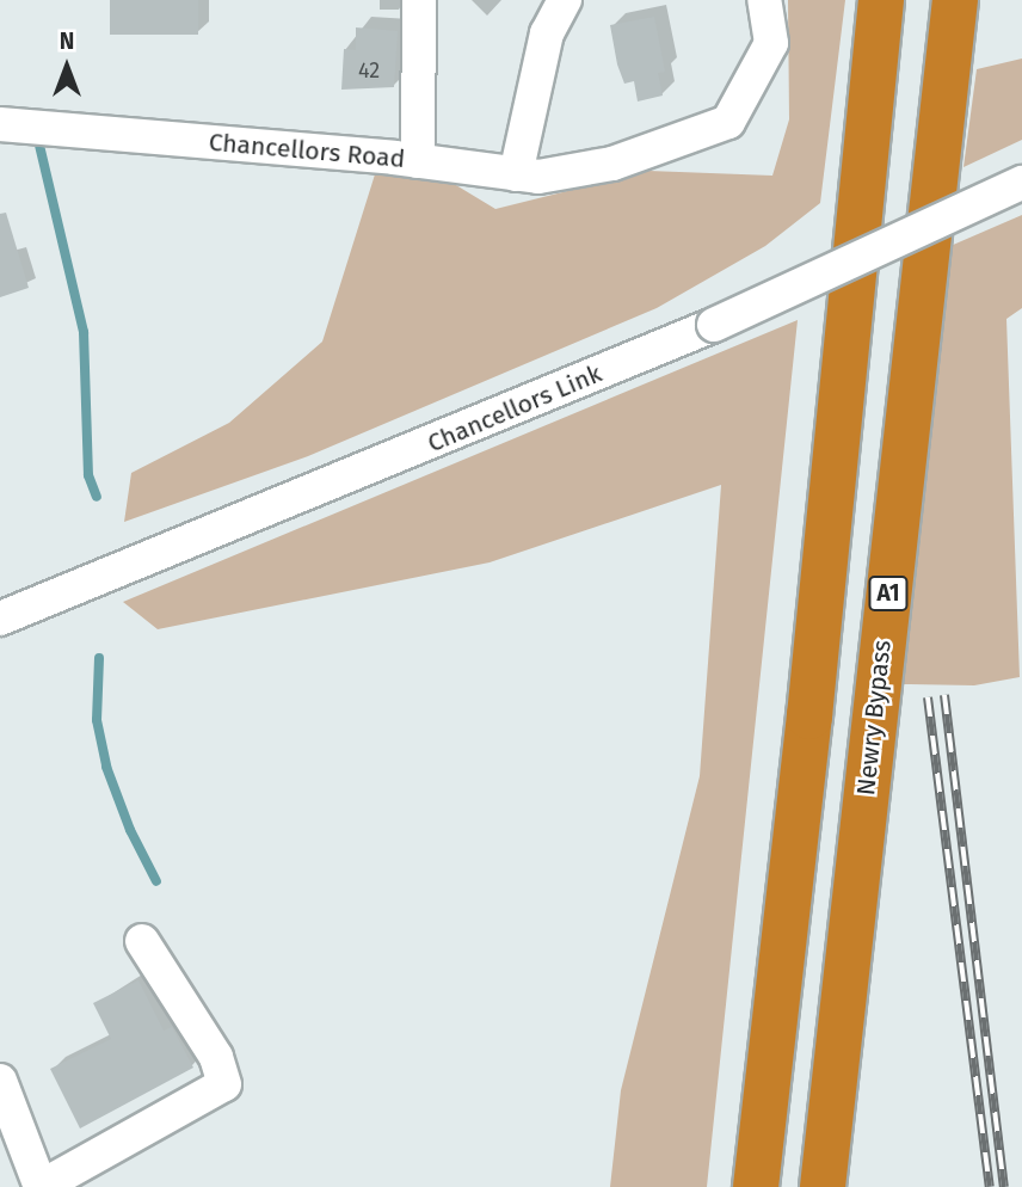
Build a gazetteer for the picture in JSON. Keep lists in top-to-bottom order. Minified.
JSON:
{"streets":{"highway":["A1","Newry Bypass"],"street":["Chancellors Road","Chancellors Link"]},"house_numbers":["42"],"north":"top"}
